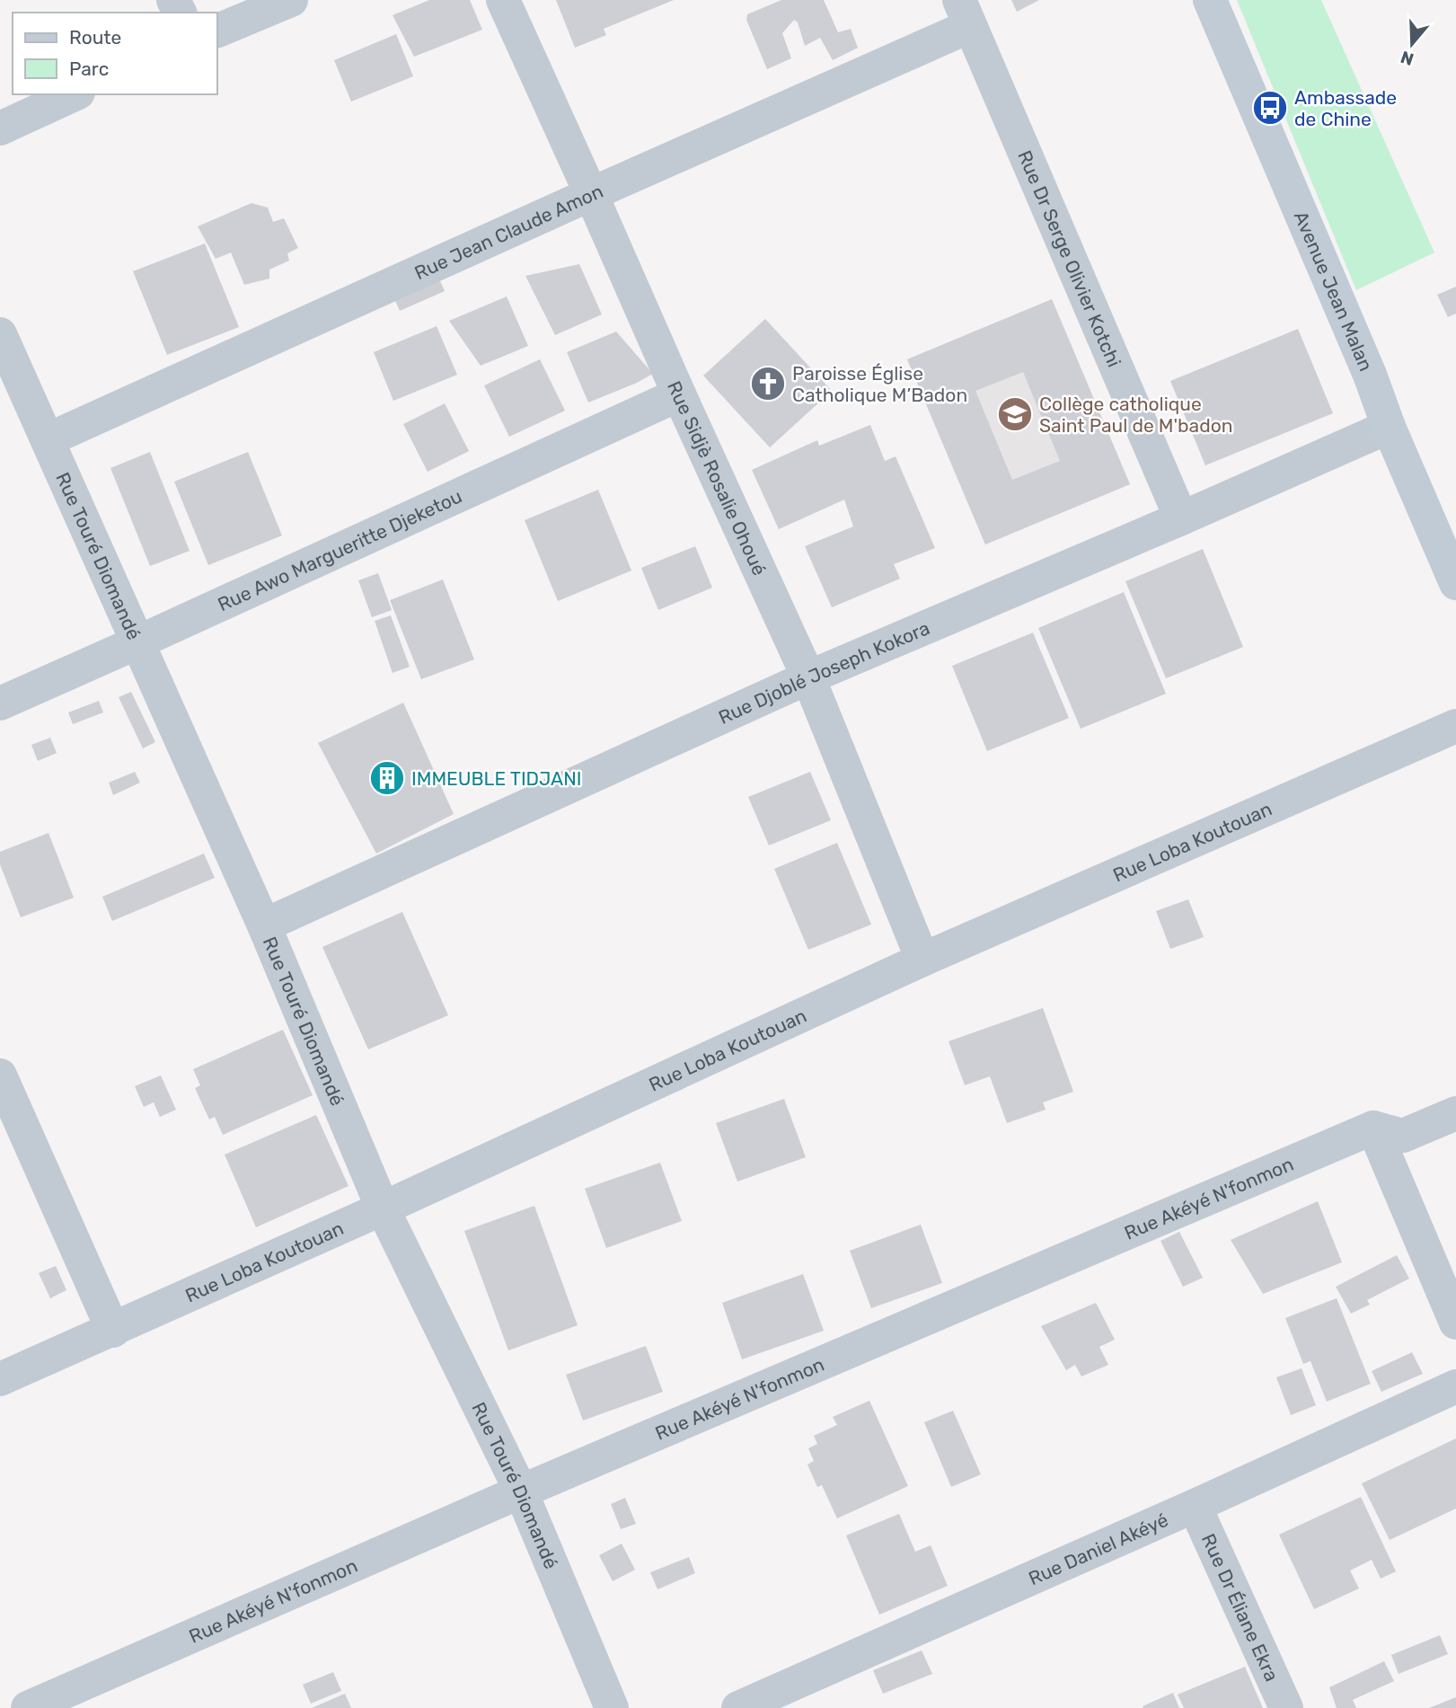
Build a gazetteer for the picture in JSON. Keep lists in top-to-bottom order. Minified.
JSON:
{"streets":{"main road":["Avenue Jean Malan"],"street":["Rue Jean Claude Amon","Rue Dr Serge Olivier Kotchi","Rue Sidjè Rosalie Ohoué","Rue Awo Margueritte Djeketou","Rue Touré Diomandé","Rue Djoblé Joseph Kokora","Rue Loba Koutouan","Rue Akéyé N'fonmon","Rue Daniel Akéyé","Rue Dr Éliane Ekra"]},"crossings":[["Rue Jean Claude Amon","Rue Dr Serge Olivier Kotchi"],["Rue Jean Claude Amon","Rue Sidjè Rosalie Ohoué"],["Rue Jean Claude Amon","Rue Touré Diomandé"],["Rue Dr Serge Olivier Kotchi","Rue Djoblé Joseph Kokora"],["Avenue Jean Malan","Rue Djoblé Joseph Kokora"],["Rue Sidjè Rosalie Ohoué","Rue Awo Margueritte Djeketou"],["Rue Sidjè Rosalie Ohoué","Rue Djoblé Joseph Kokora"],["Rue Sidjè Rosalie Ohoué","Rue Loba Koutouan"],["Rue Awo Margueritte Djeketou","Rue Touré Diomandé"],["Rue Touré Diomandé","Rue Djoblé Joseph Kokora"],["Rue Touré Diomandé","Rue Loba Koutouan"],["Rue Touré Diomandé","Rue Akéyé N'fonmon"],["Rue Daniel Akéyé","Rue Dr Éliane Ekra"]],"places":{"bus stop":["Ambassade de Chine"],"church":["Paroisse Église Catholique M’Badon"],"school or university":["Collège catholique Saint Paul de M'badon"],"building":["IMMEUBLE TIDJANI"]},"legend":["Route","Parc"],"north":"bottom"}
